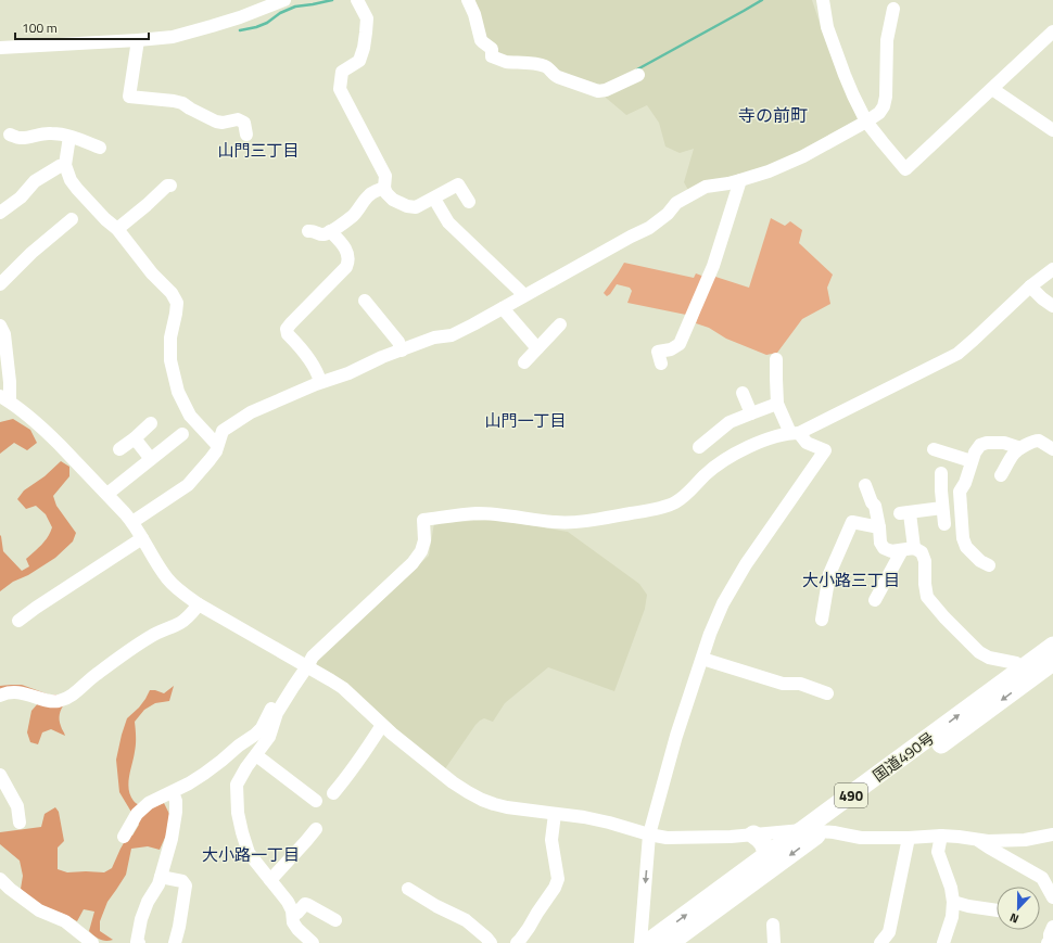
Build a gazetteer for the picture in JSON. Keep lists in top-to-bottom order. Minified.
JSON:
{"streets":{"highway":["国道490号","490"]},"districts":["寺の前町","山門三丁目","山門一丁目","大小路三丁目","大小路一丁目"],"scale_bar":"100 m","north":"bottom"}
